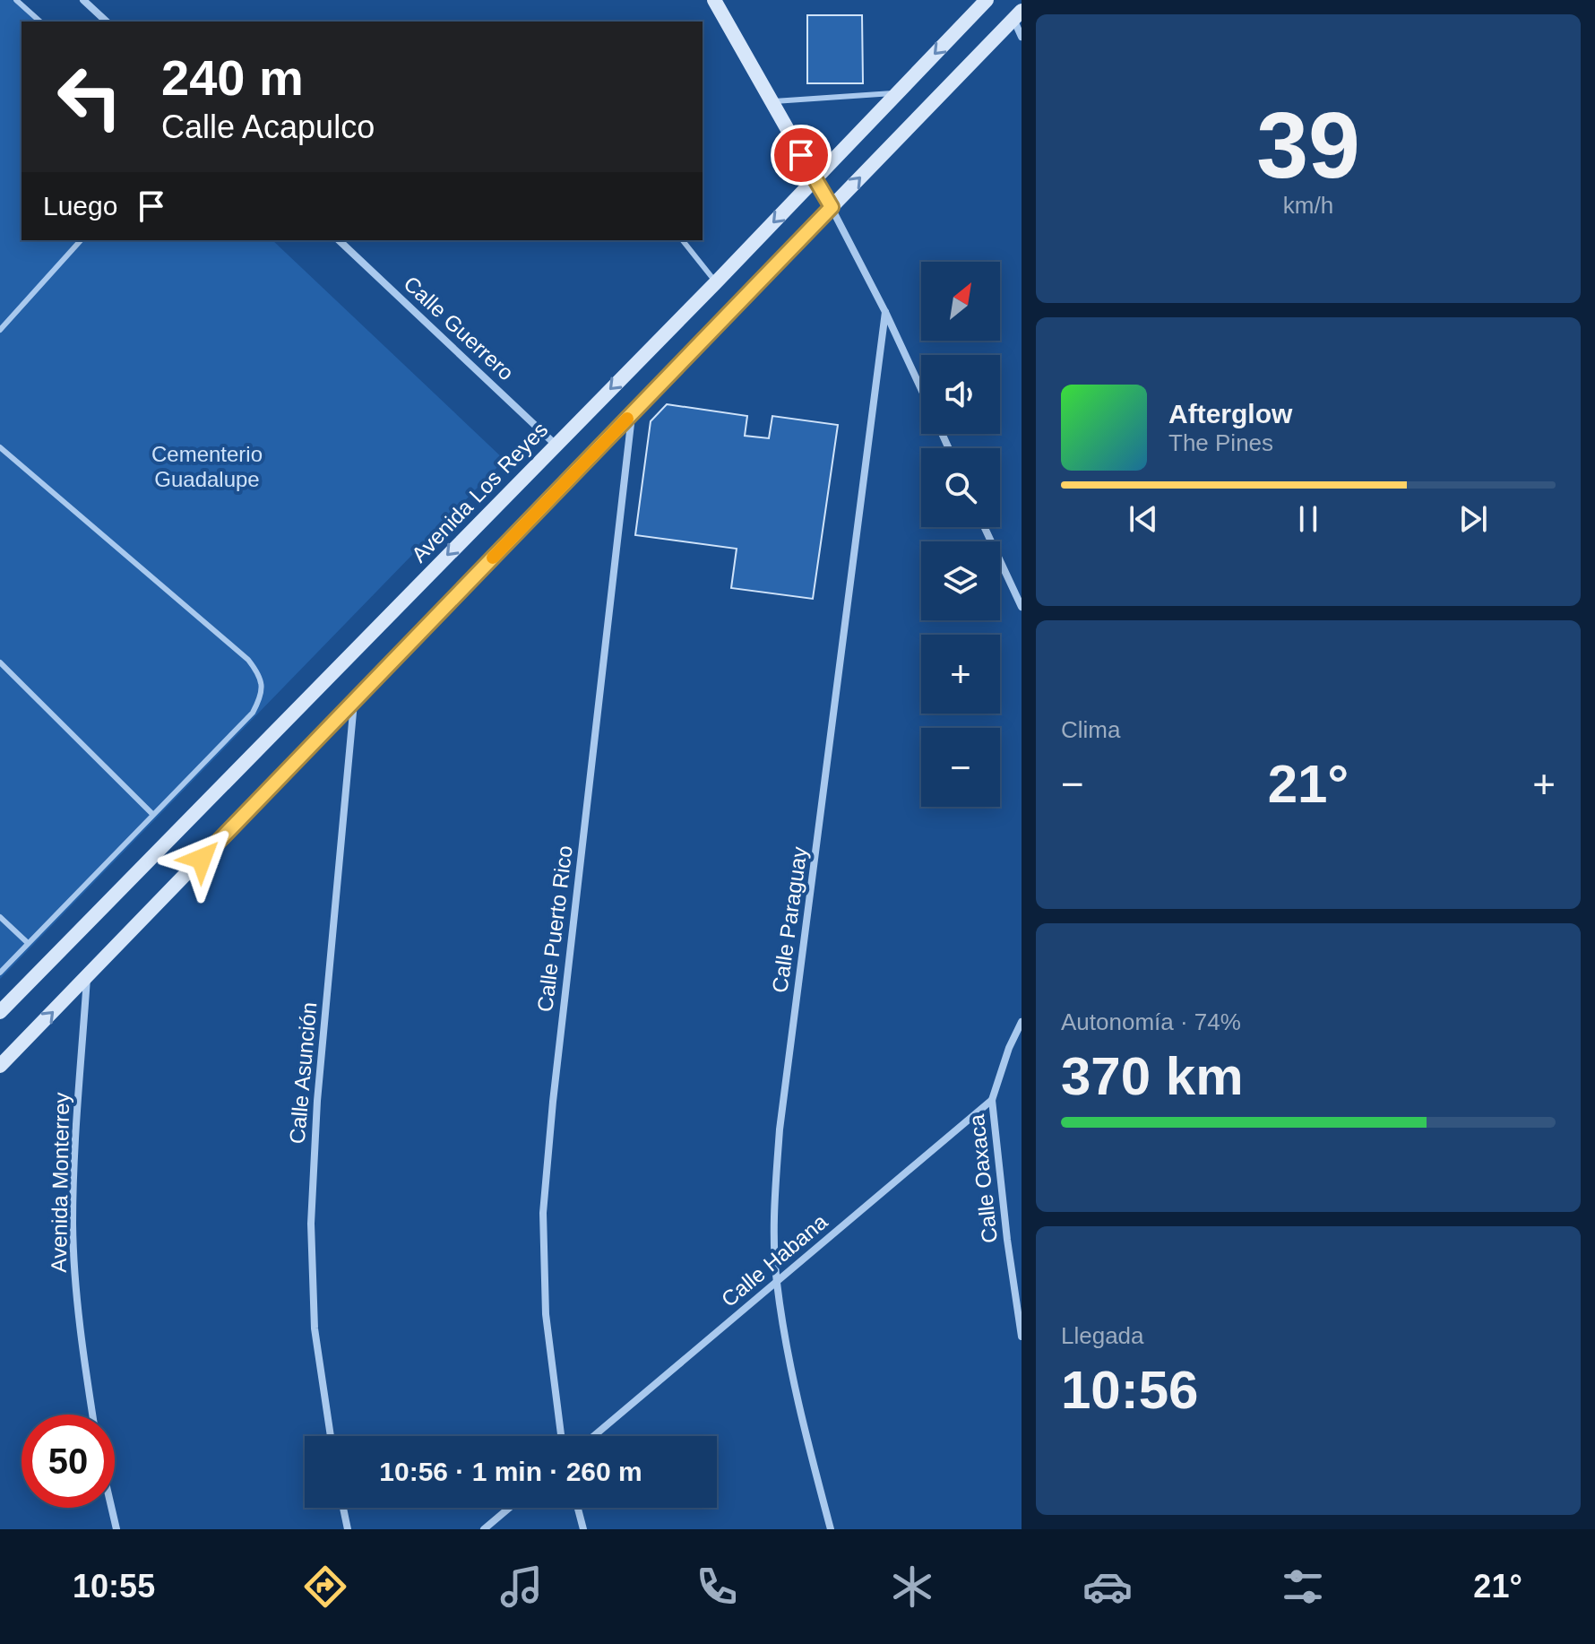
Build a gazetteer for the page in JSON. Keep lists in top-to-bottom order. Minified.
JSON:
{"streets":{"main road":["Avenida Los Reyes"],"street":["Calle Guerrero","Calle Paraguay","Calle Puerto Rico","Calle Asunción","Calle Oaxaca","Avenida Monterrey","Calle Habana"]},"crossings":[["Calle Guerrero","Avenida Los Reyes"],["Calle Paraguay","Calle Habana"],["Calle Oaxaca","Calle Habana"]],"parks":["Cementerio Guadalupe"],"north":"top right","page":{"tile":[["39","km/h"],"Clima",["Autonomía · 74%","370 km"],["Llegada","10:56"]],"turn":["240 m","Calle Acapulco"],"then":"Luego","map_buttons":["+","−"],"song":["Afterglow","The Pines"],"heat":["−","21°","+"],"limit":"50","trip":"10:56 · 1 min · 260 m","tabs":["10:55","21°"]}}
